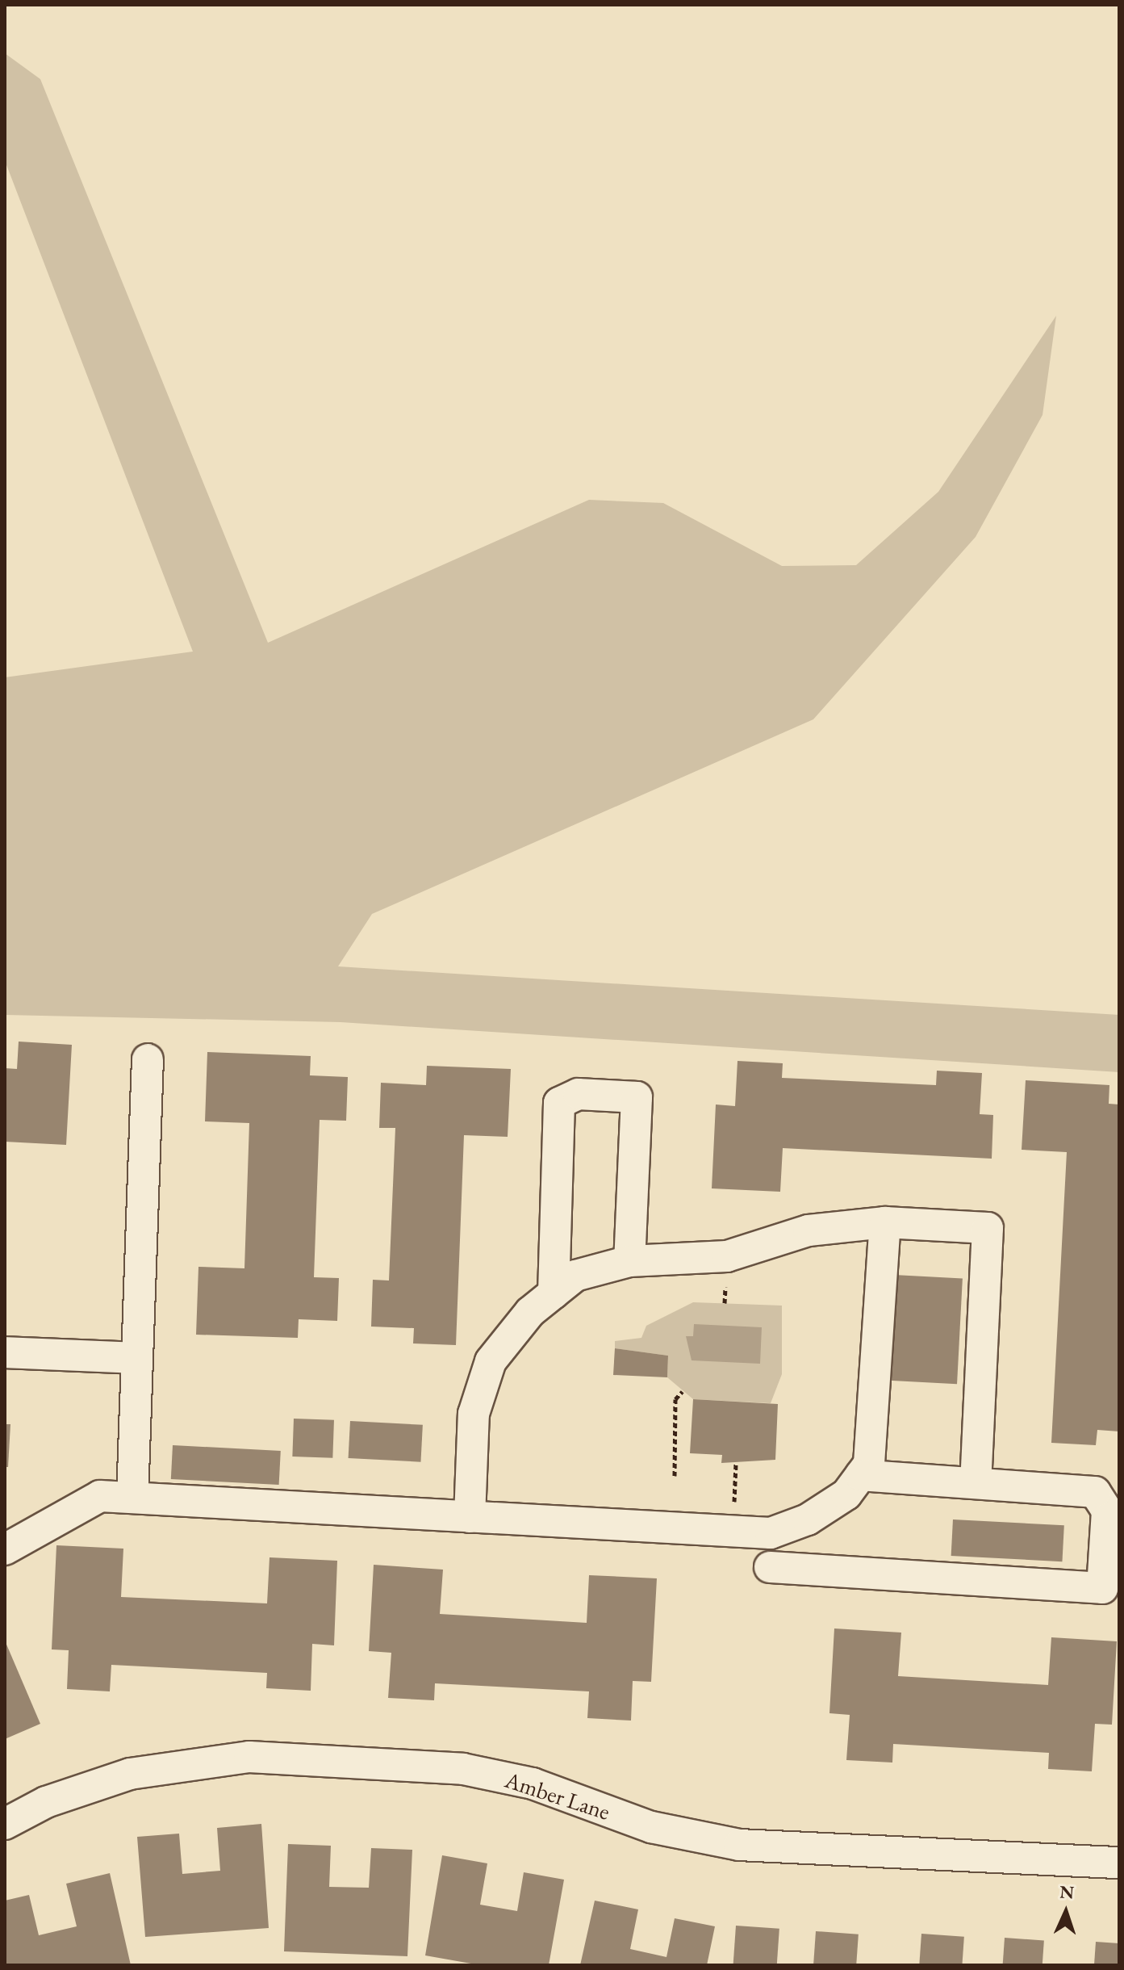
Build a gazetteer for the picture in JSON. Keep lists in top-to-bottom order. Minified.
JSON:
{"streets":{"street":["Amber Lane"]},"north":"top"}
